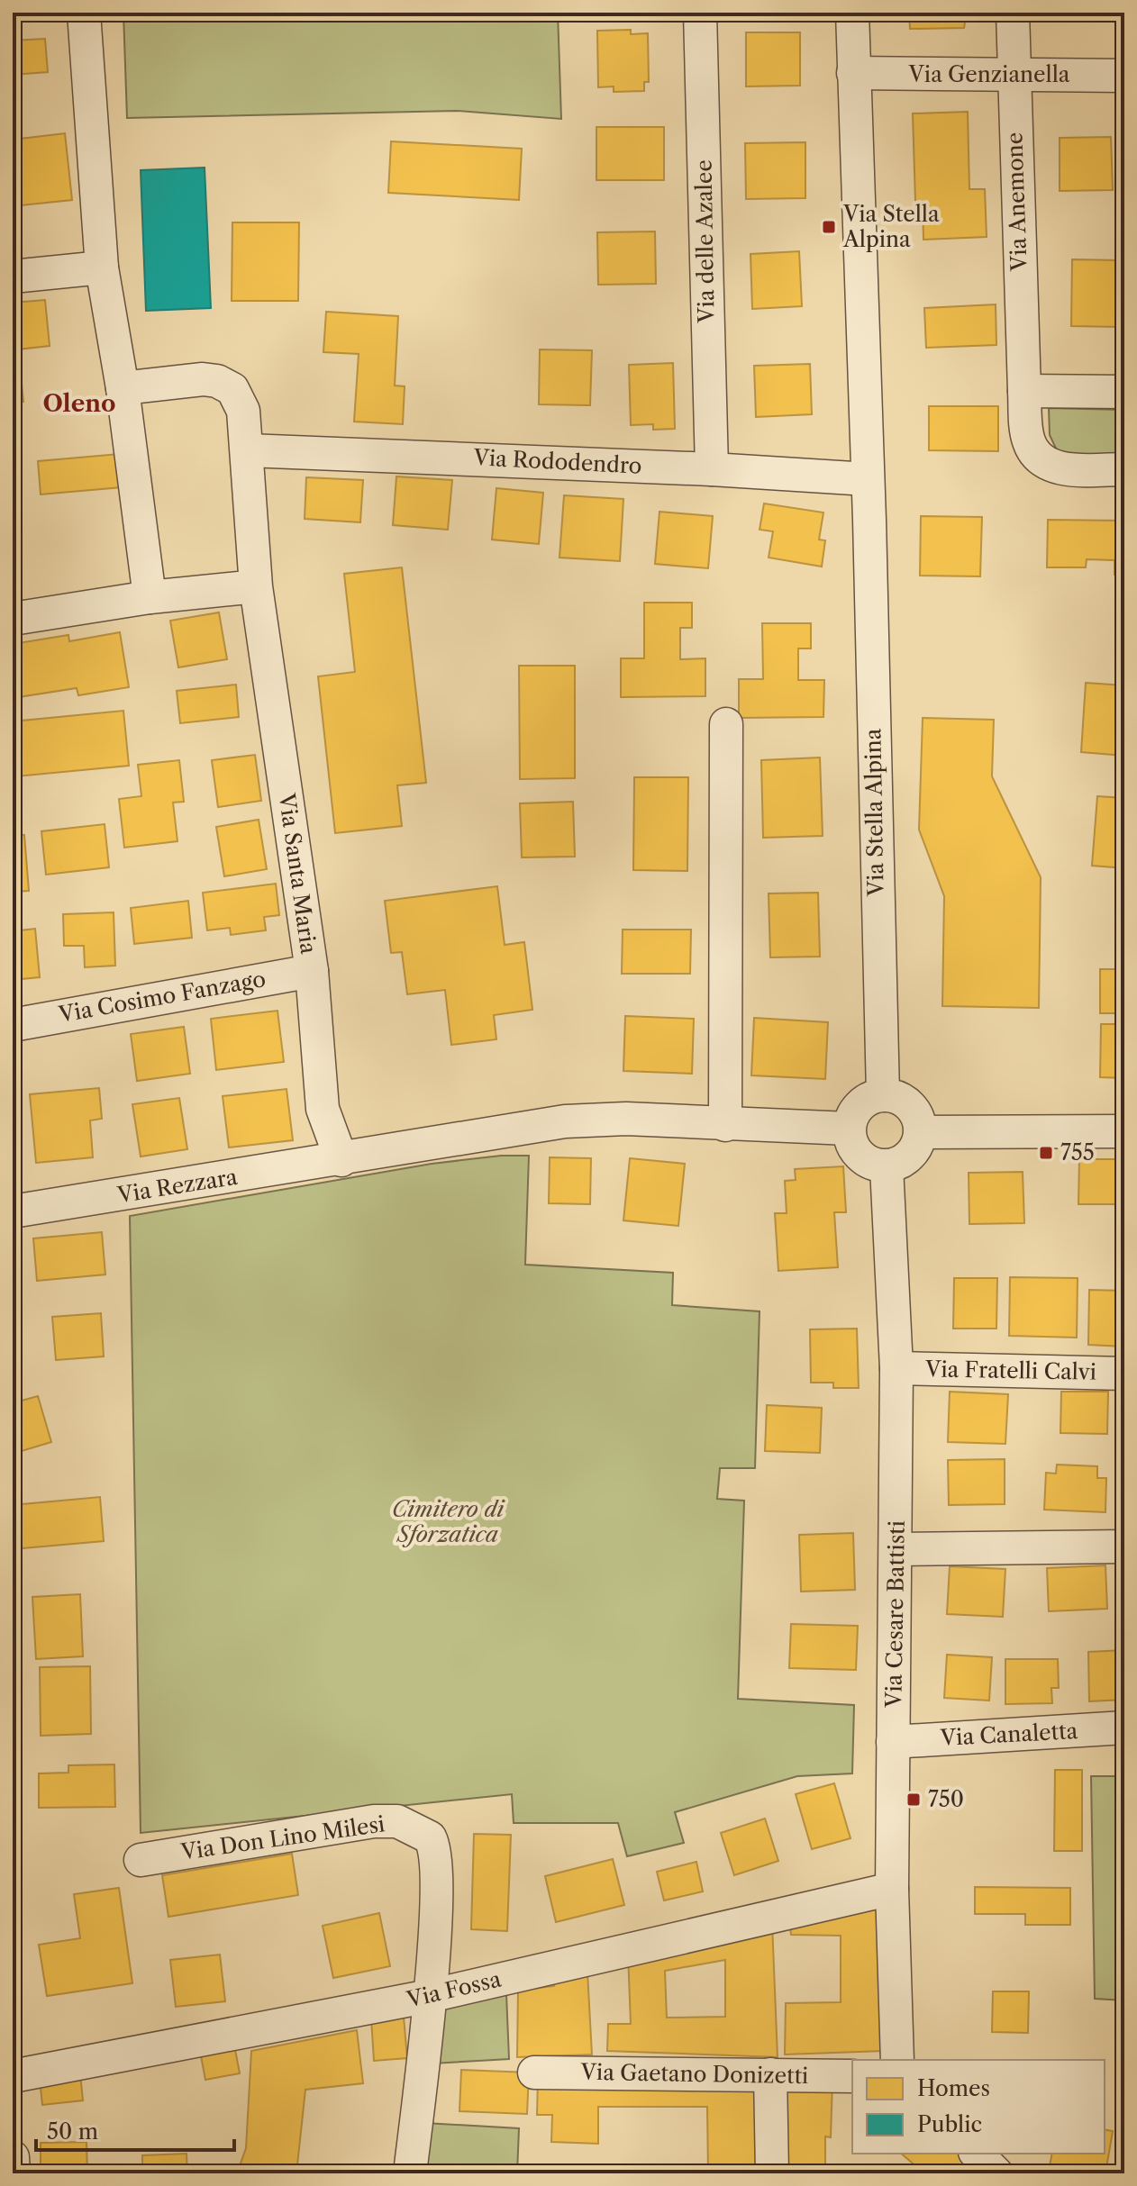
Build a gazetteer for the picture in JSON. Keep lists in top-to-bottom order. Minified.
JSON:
{"streets":{"street":["Via Genzianella","Via Anemone","Via delle Azalee","Via Rododendro","Via Stella Alpina","Via Santa Maria","Via Cosimo Fanzago","Via Rezzara","Via Fratelli Calvi","Via Cesare Battisti","Via Canaletta","Via Don Lino Milesi","Via Fossa","Via Gaetano Donizetti"]},"crossings":[["Via Genzianella","Via Anemone"],["Via Genzianella","Via Stella Alpina"],["Via delle Azalee","Via Rododendro"],["Via Rododendro","Via Stella Alpina"],["Via Rododendro","Via Santa Maria"],["Via Stella Alpina","Via Rezzara"],["Via Stella Alpina","Via Cesare Battisti"],["Via Santa Maria","Via Cosimo Fanzago"],["Via Santa Maria","Via Rezzara"],["Via Rezzara","Via Cesare Battisti"],["Via Fratelli Calvi","Via Cesare Battisti"],["Via Cesare Battisti","Via Canaletta"],["Via Cesare Battisti","Via Fossa"],["Via Don Lino Milesi","Via Fossa"]],"districts":["Oleno"],"parks":["Cimitero di Sforzatica"],"places":{"transit":["Via Stella Alpina","755","750"]},"legend":["Homes","Public"],"scale_bar":"50 m"}
